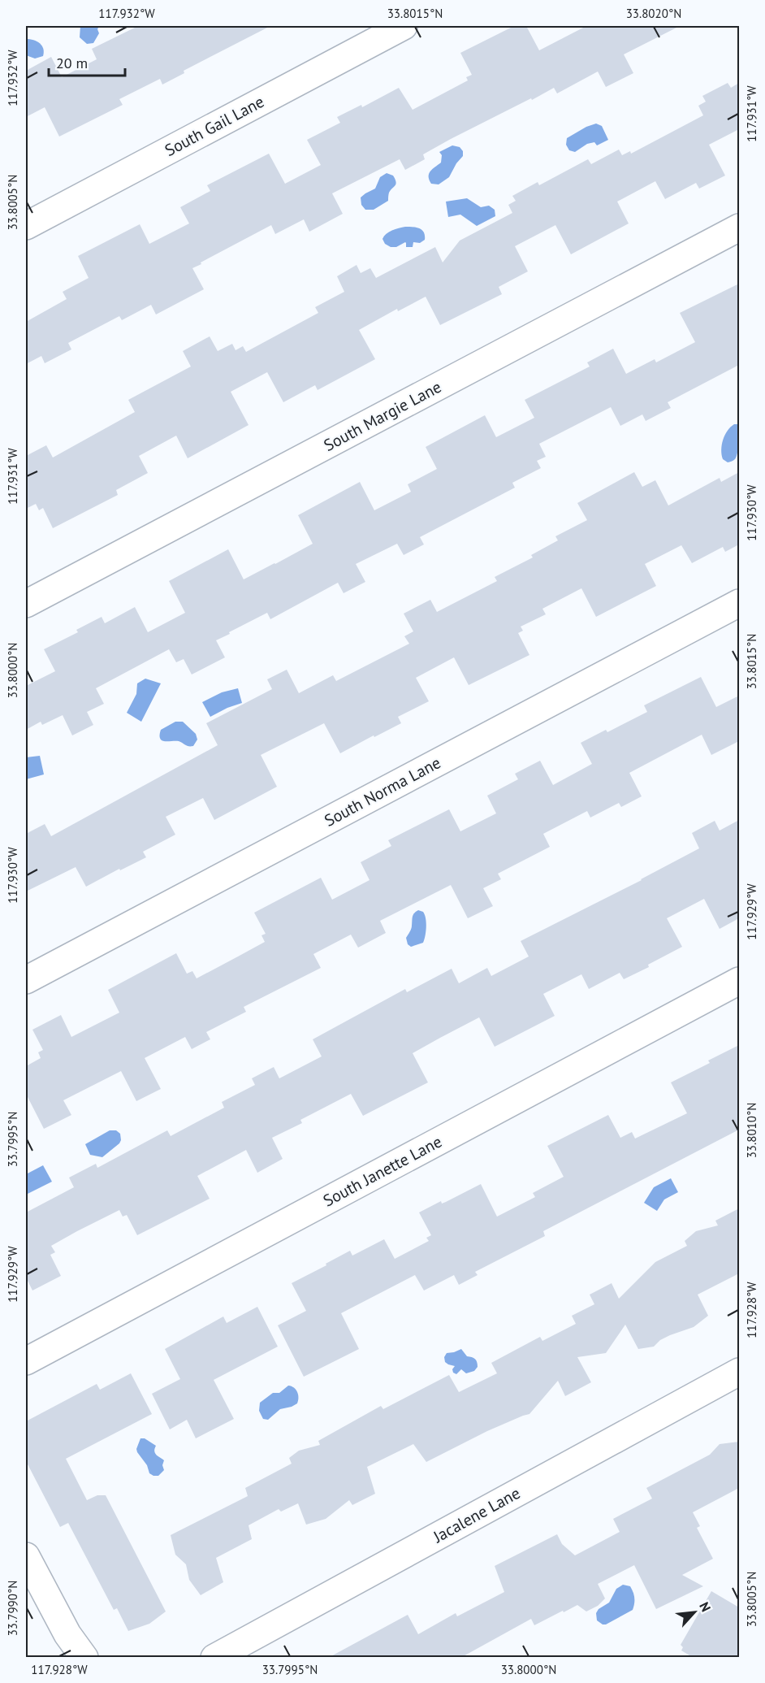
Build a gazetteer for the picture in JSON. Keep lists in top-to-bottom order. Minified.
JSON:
{"streets":{"street":["South Gail Lane","South Margie Lane","South Norma Lane","South Janette Lane","Jacalene Lane"]},"scale_bar":"20 m","north":"top right","coordinates":["117.932°W","33.8015°N","33.8020°N","117.931°W","33.8005°N","117.930°W","33.8000°N","117.929°W","33.8010°N","33.7995°N","117.928°W","33.7990°N"]}
